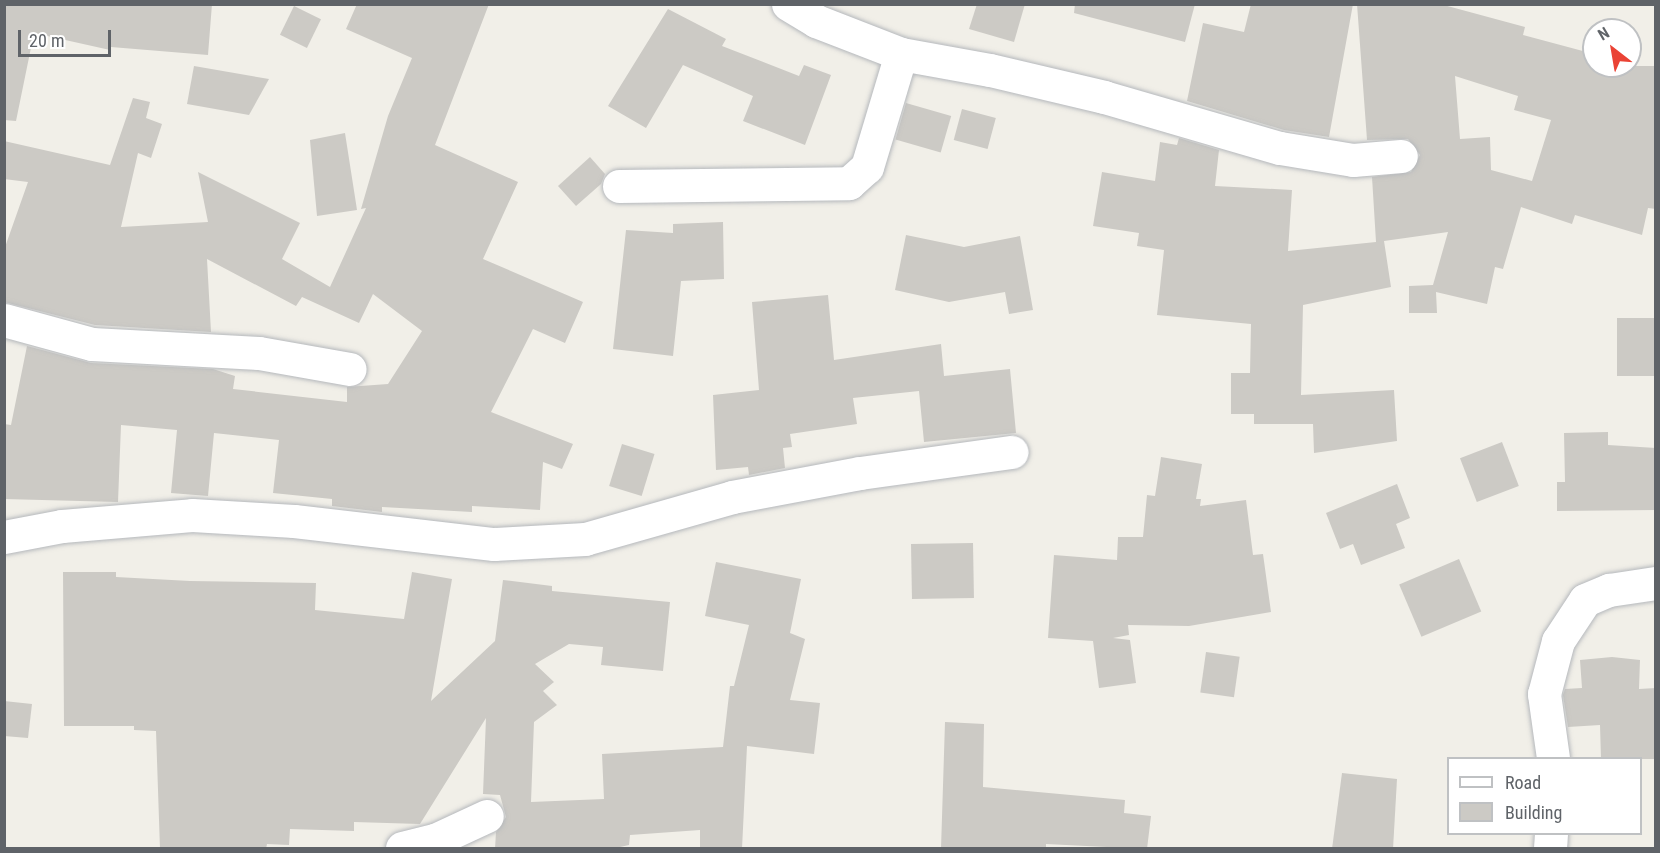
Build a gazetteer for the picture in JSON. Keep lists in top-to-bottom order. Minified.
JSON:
{"legend":["Road","Building"],"scale_bar":"20 m","north":"top left"}
